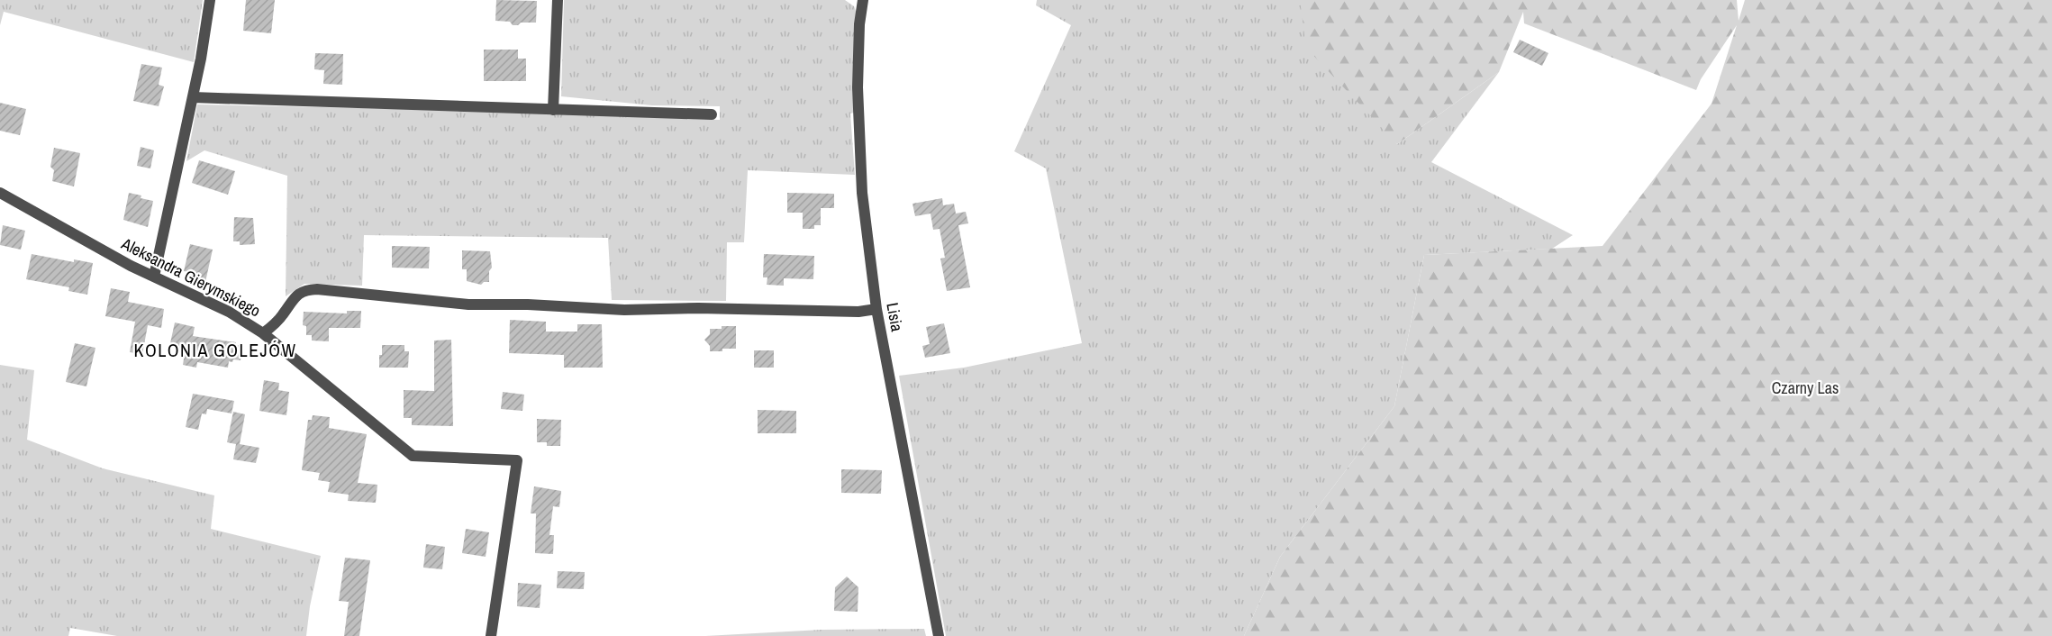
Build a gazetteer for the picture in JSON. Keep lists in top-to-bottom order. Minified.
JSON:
{"streets":{"street":["Aleksandra Gierymskiego","Lisia"]},"districts":["KOLONIA GOLEJÓW"],"parks":["Czarny Las"]}
